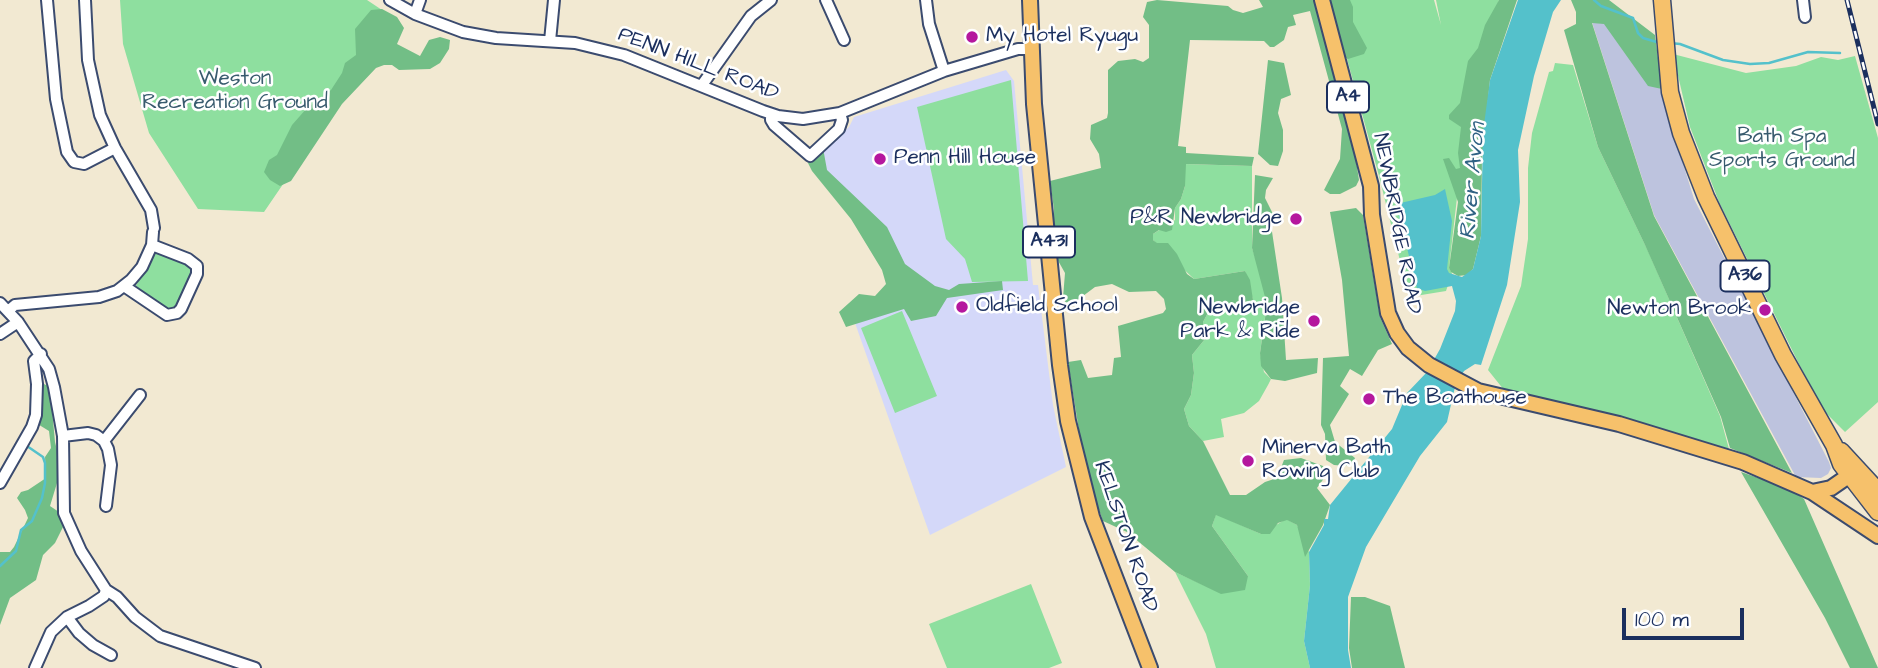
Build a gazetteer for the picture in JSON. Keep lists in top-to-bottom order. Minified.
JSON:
{"streets":{"highway":["A36"],"main road":["A4","NEWBRIDGE ROAD","A431","KELSTON ROAD"],"street":["PENN HILL ROAD"]},"crossings":[["PENN HILL ROAD","KELSTON ROAD"],["A4","NEWBRIDGE ROAD"]],"water":["River Avon"],"parks":["Weston Recreation Ground","Bath Spa Sports Ground"],"places":["My Hotel Ryugu","Penn Hill House","P&R Newbridge","Oldfield School","Newton Brook","Newbridge Park & Ride","The Boathouse","Minerva Bath Rowing Club"],"scale_bar":"100 m"}
